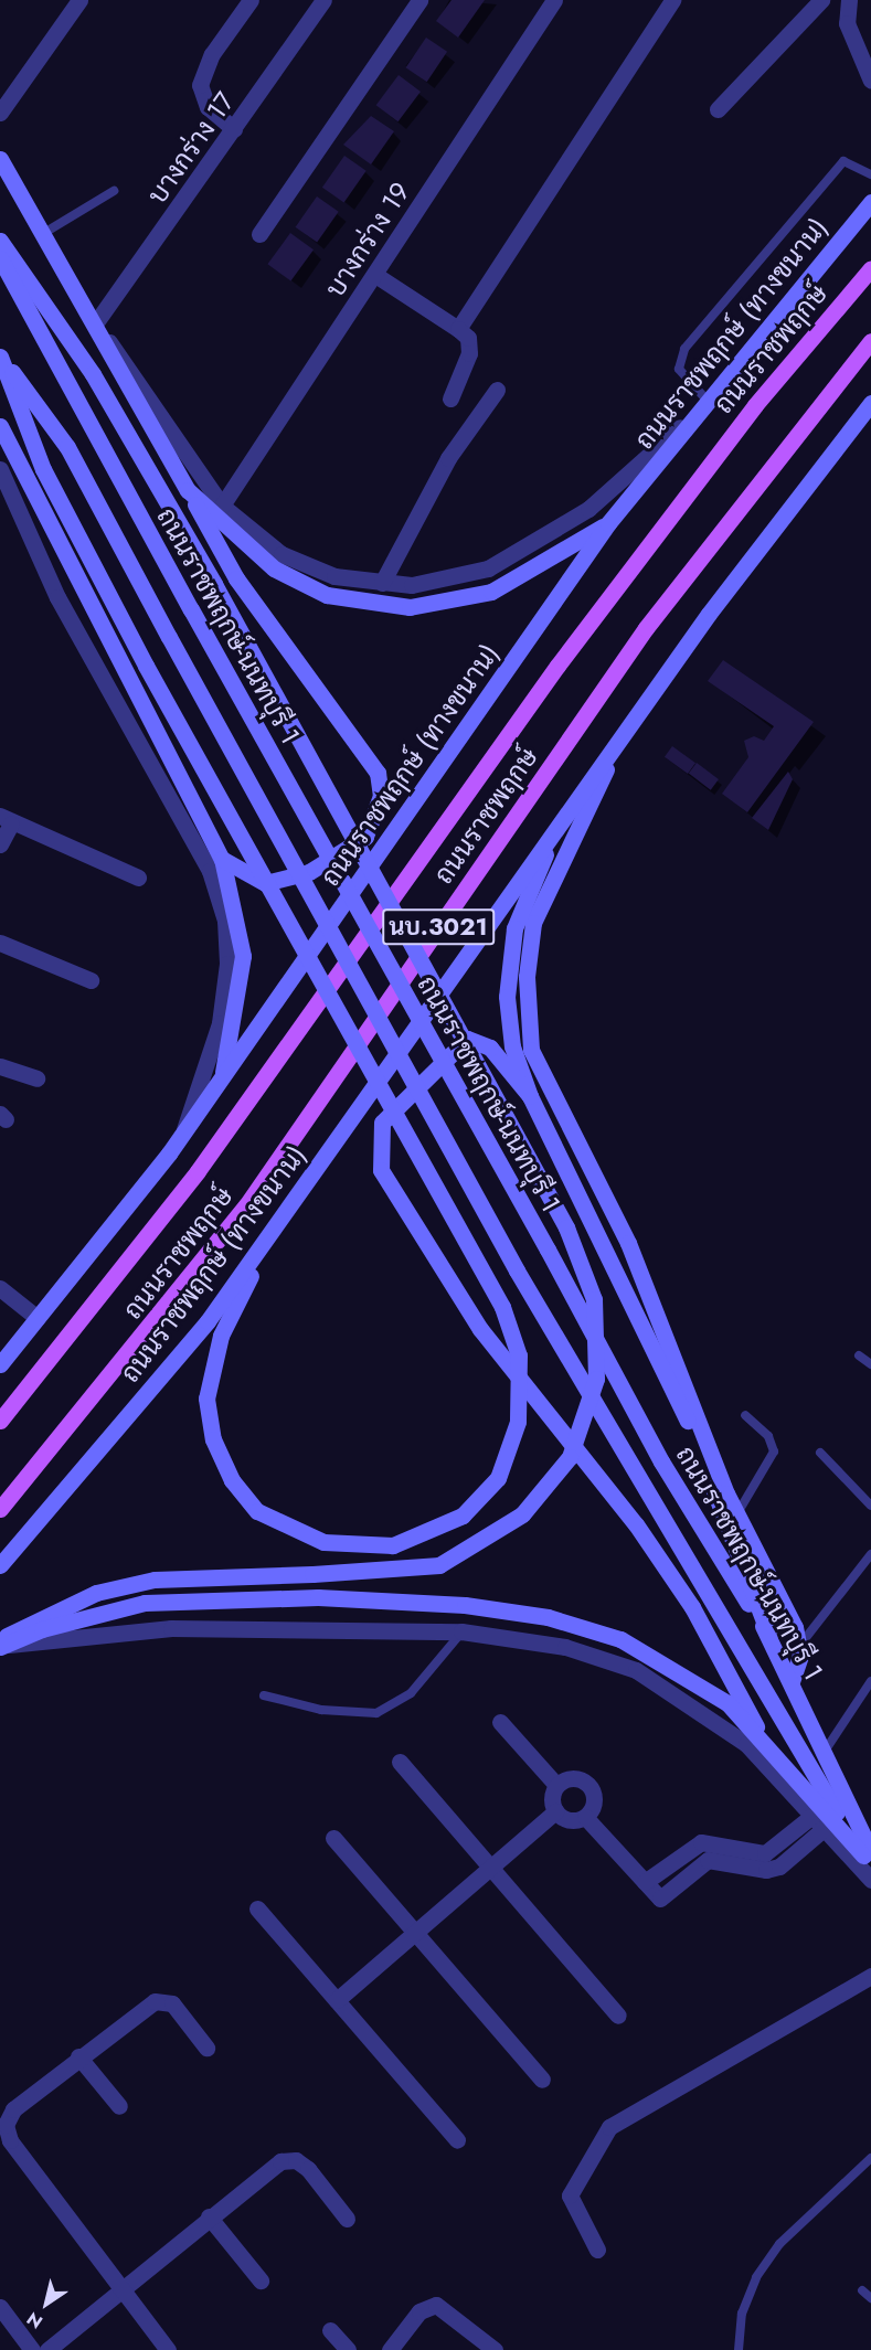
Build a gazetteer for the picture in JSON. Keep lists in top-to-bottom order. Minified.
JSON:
{"streets":{"main road":["ถนนราชพฤกษ์ (ทางขนาน)","ถนนราชพฤกษ์","ถนนราชพฤกษ์-นนทบุรี 1","นบ.3021"],"street":["บางกร่าง 17","บางกร่าง 19"]},"north":"bottom left"}
